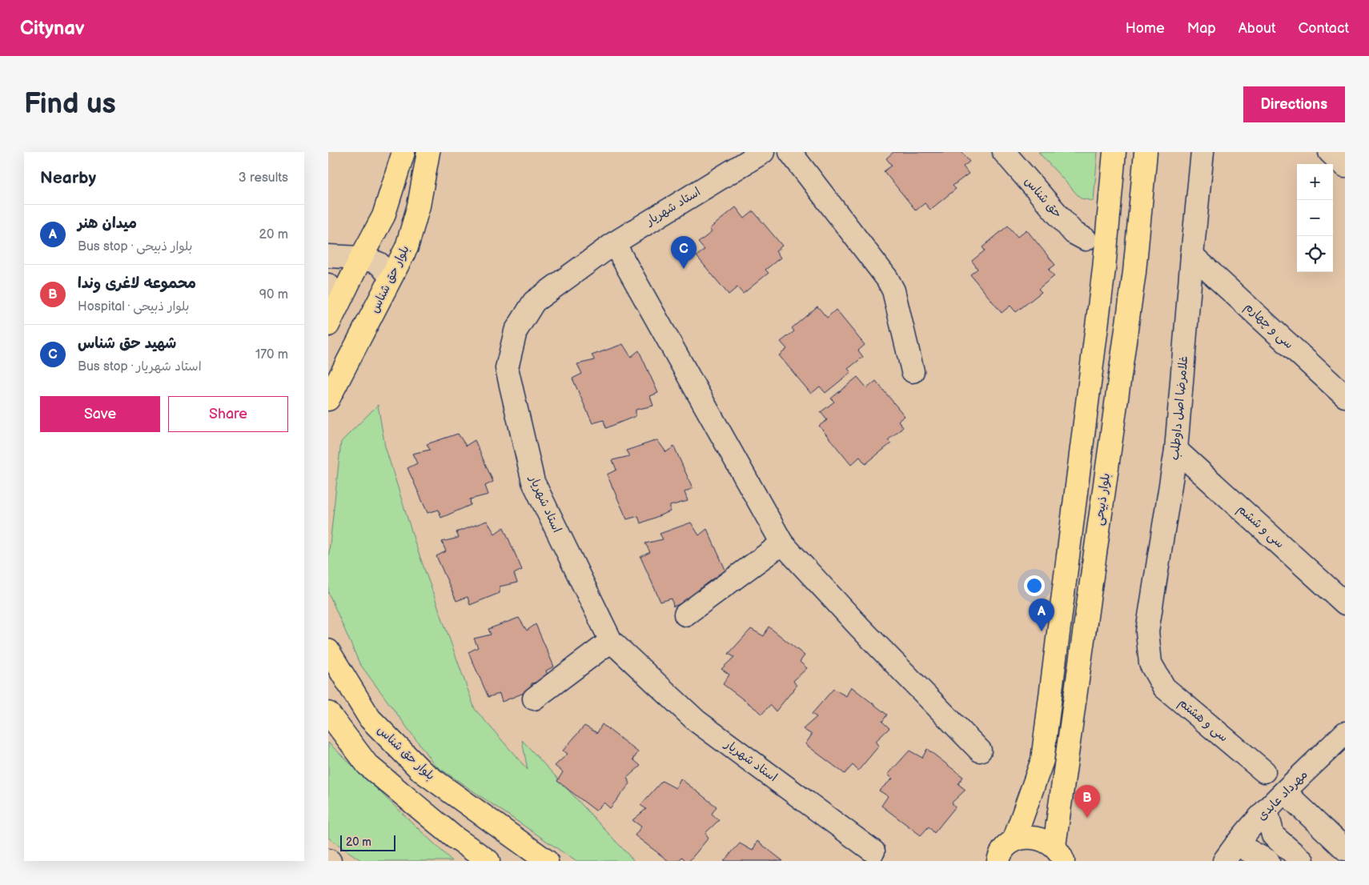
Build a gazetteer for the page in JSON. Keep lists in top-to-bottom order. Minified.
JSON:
{"streets":{"main road":["بلوار حق شناس","بلوار ذبیحی"],"street":["حق شناس","استاد شهریار","سی و چهارم","غلامرضا اصل داوطلب","سی و ششم","سی و هشتم","مهرداد عابدی"]},"crossings":[["سی و چهارم","غلامرضا اصل داوطلب"],["غلامرضا اصل داوطلب","سی و ششم"],["غلامرضا اصل داوطلب","سی و هشتم"]],"scale_bar":"20 m","page":{"header":"Citynav","nav":["Home","Map","About","Contact"],"buttons":["Directions",["Save","Share"]],"title":"Find us","heading":["Nearby","3 results"],"map_buttons":["+","−"],"list":[{"mark":"A","name":"میدان هنر","note":"Bus stop · بلوار ذبیحی","value":"20 m"},{"mark":"B","name":"محموعه لاغری وندا","note":"Hospital · بلوار ذبیحی","value":"90 m"},{"mark":"C","name":"شهید حق شناس","note":"Bus stop · استاد شهریار","value":"170 m"}],"pins":["C","A","B"],"scale":"20 m"}}
